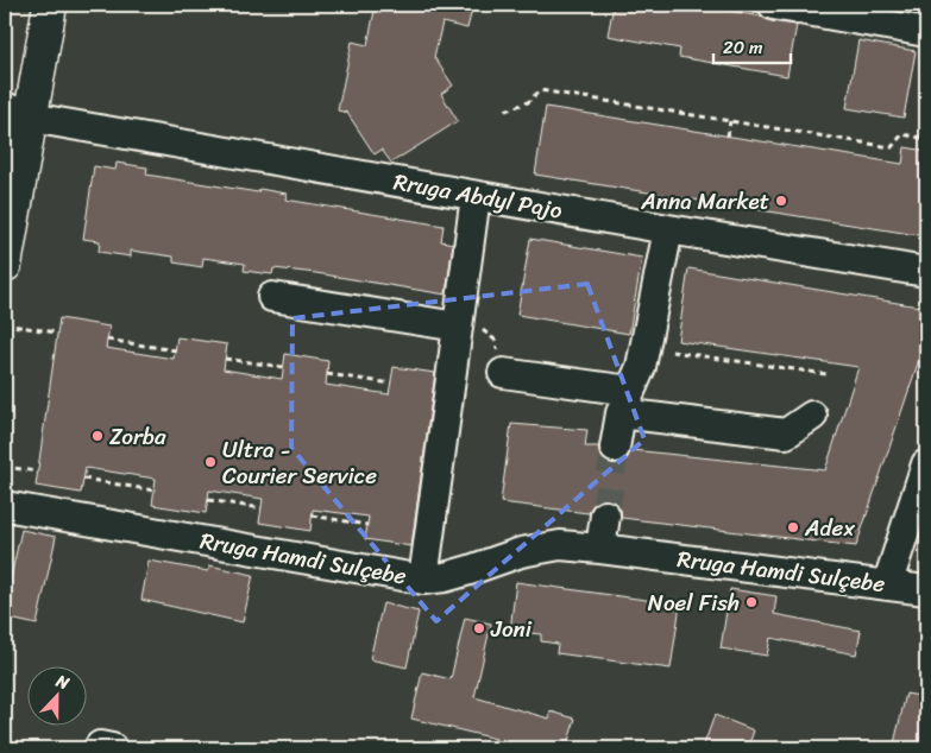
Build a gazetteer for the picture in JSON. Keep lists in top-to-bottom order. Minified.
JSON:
{"streets":{"street":["Rruga Abdyl Pajo","Rruga Hamdi Sulçebe"]},"places":["Anna Market","Zorba","Ultra - Courier Service","Adex","Noel Fish","Joni"],"scale_bar":"20 m","north":"top"}
